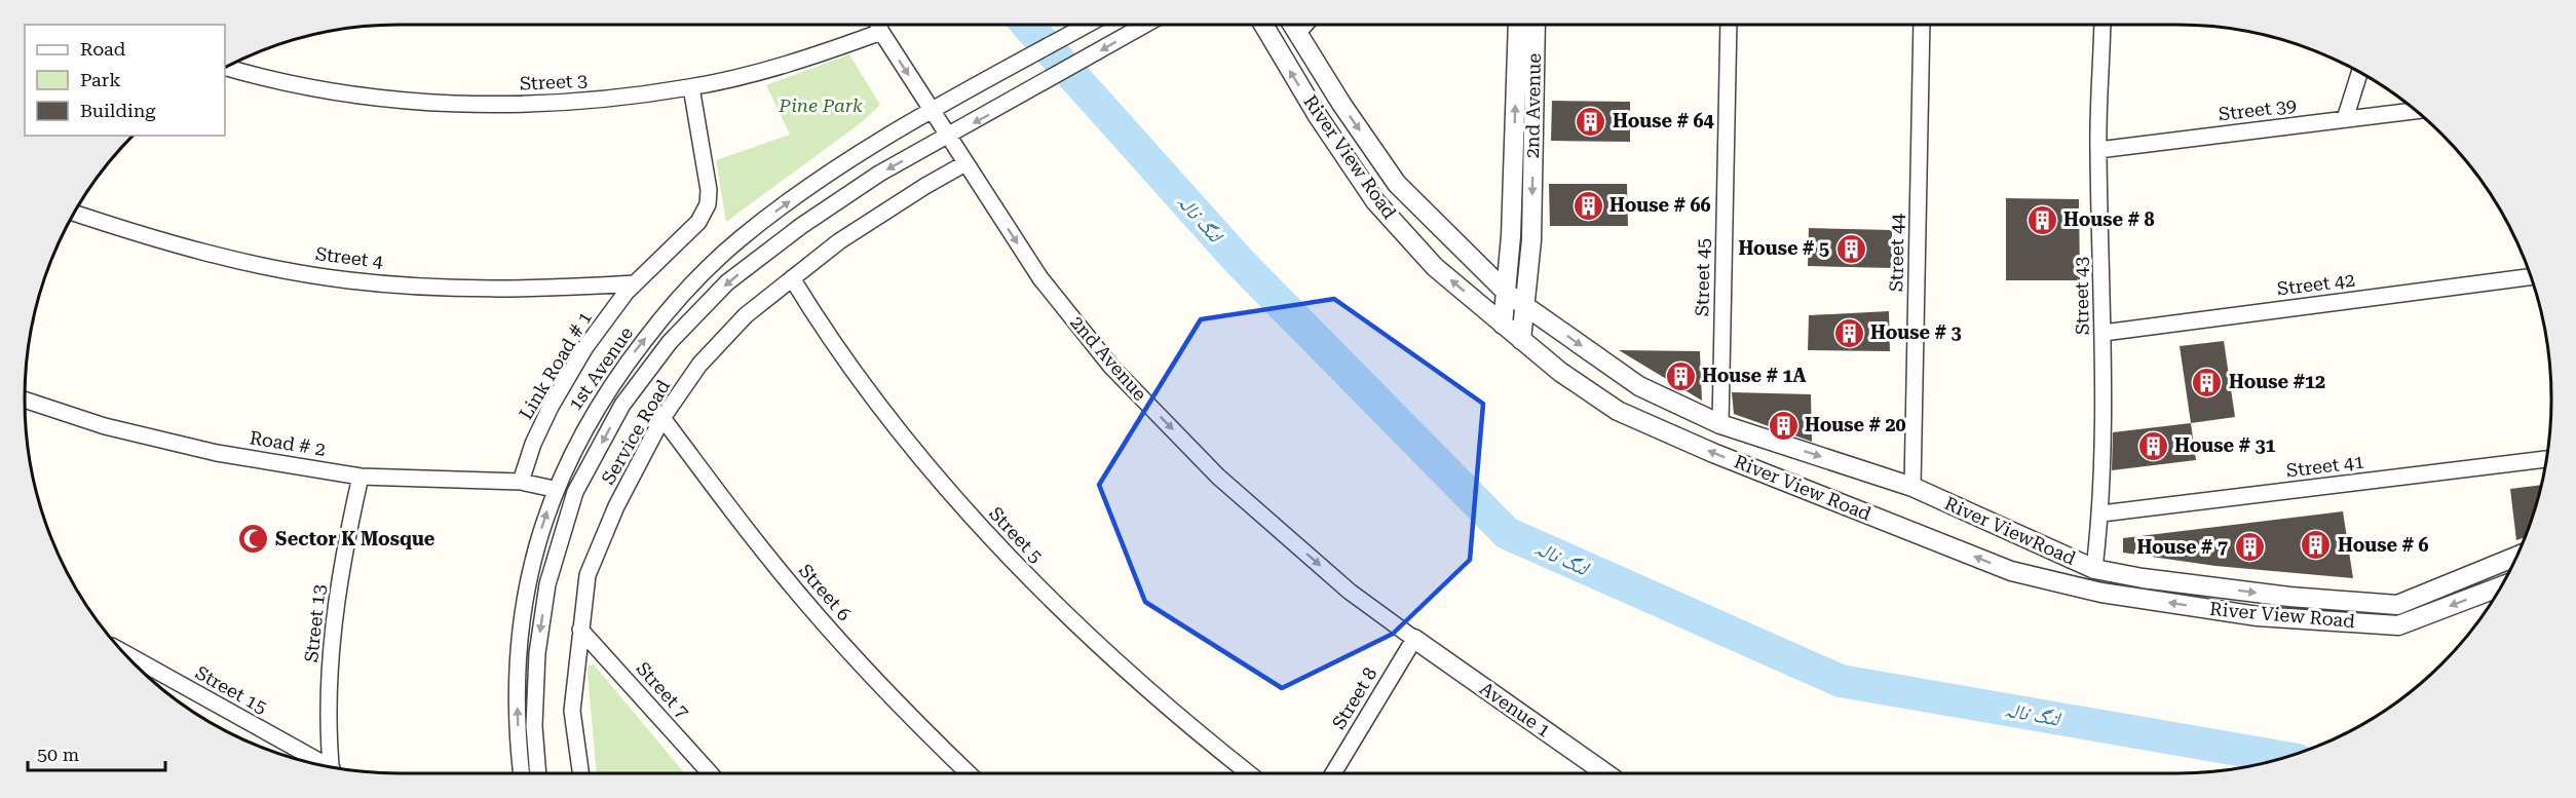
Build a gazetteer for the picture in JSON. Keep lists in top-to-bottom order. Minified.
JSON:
{"streets":{"street":["Street 3","2nd Avenue","Street 39","River View Road","Street 44","Street 4","Street 45","Street 42","Street 43","Link Road # 1","1st Avenue","Service Road","Road # 2","Street 41","River ViewRoad","Street 5","Street 6","Street 13","Street 15","Street 7","Street 8","Avenue 1"]},"crossings":[["Street 3","2nd Avenue"],["Street 3","Link Road # 1"],["2nd Avenue","River View Road"],["2nd Avenue","1st Avenue"],["2nd Avenue","Service Road"],["2nd Avenue","River ViewRoad"],["2nd Avenue","Street 8"],["2nd Avenue","Avenue 1"],["Street 39","Street 43"],["River View Road","River ViewRoad"],["Street 44","River ViewRoad"],["Street 4","Link Road # 1"],["Street 45","River ViewRoad"],["Street 42","Street 43"],["Street 43","Street 41"],["Street 43","River ViewRoad"],["Link Road # 1","Road # 2"],["1st Avenue","Road # 2"],["Service Road","Street 5"],["Service Road","Street 6"],["Service Road","Street 7"],["Road # 2","Street 13"],["Street 8","Avenue 1"]],"one_way":["River ViewRoad"],"water":["لنگ نالہ"],"parks":["Pine Park"],"places":{"building":["House # 64","House # 66","House # 8","House # 5","House # 3","House # 1A","House #12","House # 20","House # 31","House # 6","House # 7"],"mosque":["Sector K Mosque"]},"legend":["Road","Park","Building"],"scale_bar":"50 m"}
